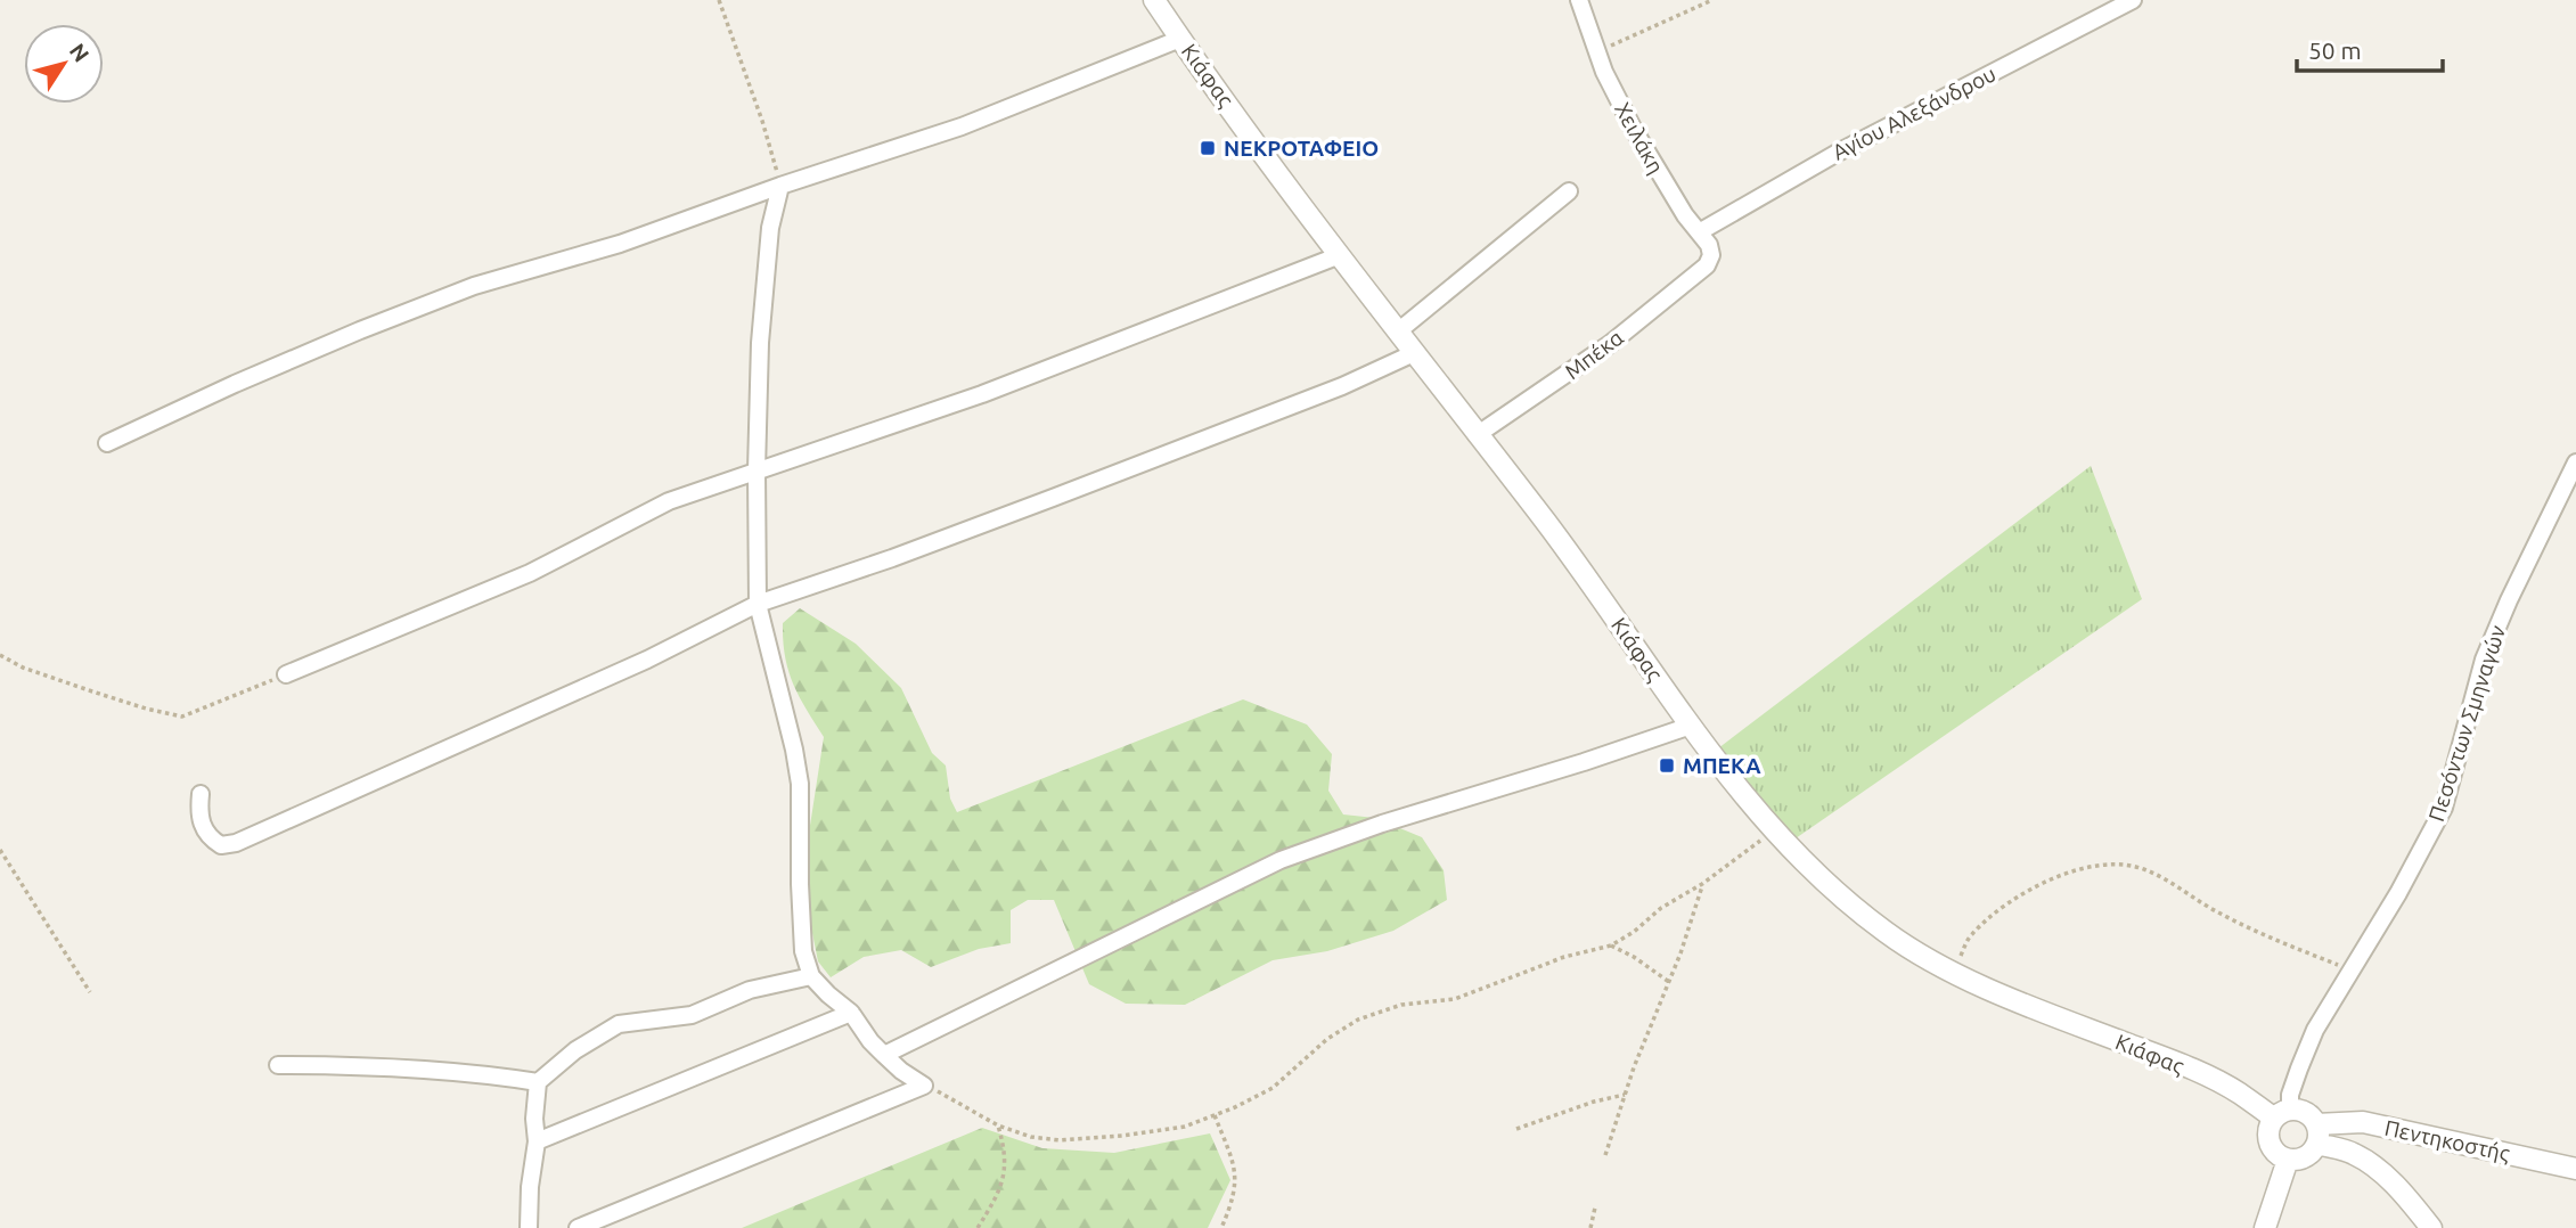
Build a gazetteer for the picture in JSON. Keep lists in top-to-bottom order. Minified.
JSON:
{"streets":{"street":["Κιάφας","Αγίου Αλεξάνδρου","Χειλάκη","Μπέκα","Πεσόντων Σμηναγών","Πεντηκοστής"]},"crossings":[["Κιάφας","Μπέκα"],["Κιάφας","Πεσόντων Σμηναγών"],["Κιάφας","Πεντηκοστής"],["Αγίου Αλεξάνδρου","Χειλάκη"],["Χειλάκη","Μπέκα"],["Πεσόντων Σμηναγών","Πεντηκοστής"]],"places":{"transit":["ΝΕΚΡΟΤΑΦΕΙΟ","ΜΠΕΚΑ"]},"scale_bar":"50 m","north":"top right"}
